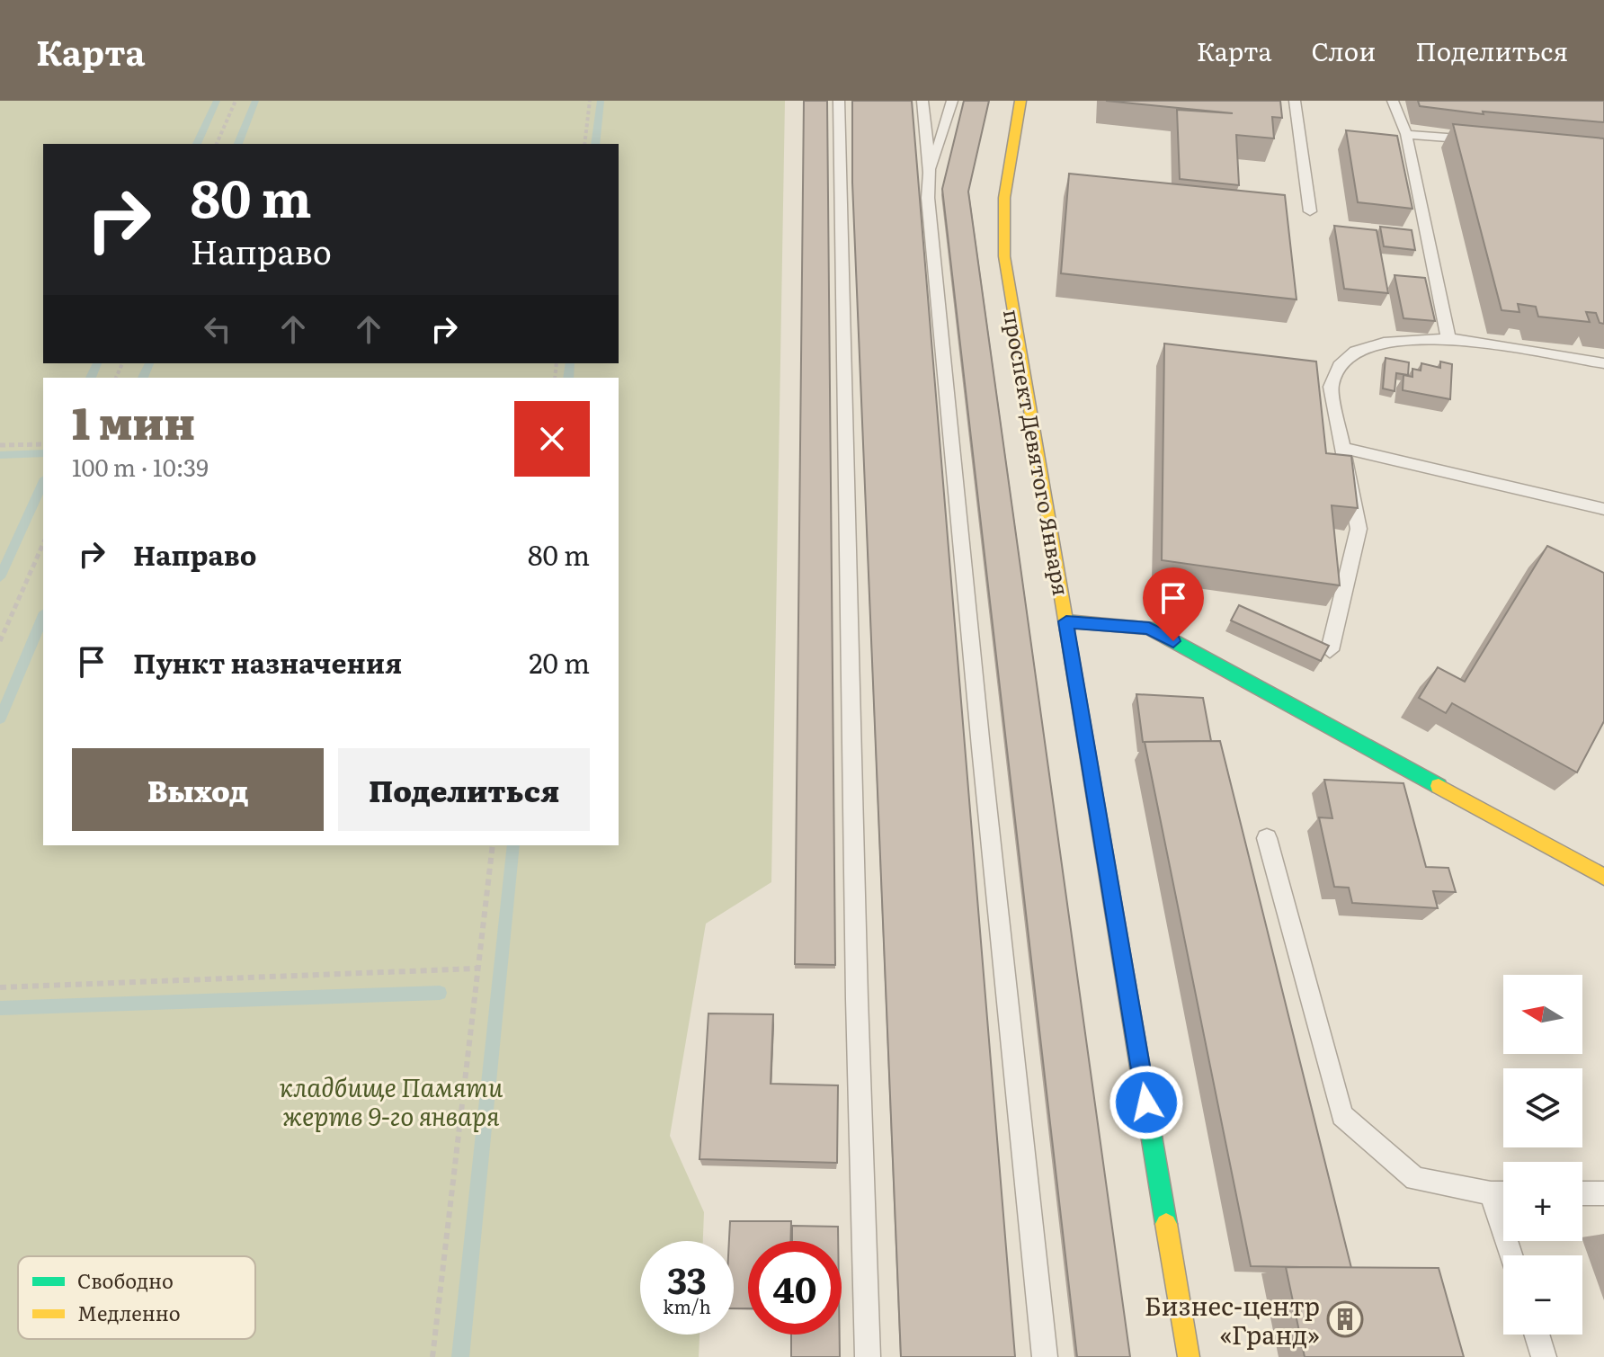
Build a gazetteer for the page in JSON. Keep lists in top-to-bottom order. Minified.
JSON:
{"streets":{"street":["проспект Девятого Января"]},"parks":["кладбище Памяти жертв 9-го января"],"places":{"building":["Бизнес-центр «Гранд»"]},"legend":["Свободно","Медленно"],"north":"left","page":{"header":"Карта","nav":["Карта","Слои","Поделиться"],"turn":["80 m","Направо"],"heading":["1 мин","100 m · 10:39"],"list":[{"name":"Направо","value":"80 m"},{"name":"Пункт назначения","value":"20 m"}],"buttons":["Выход","Поделиться"],"map_buttons":["+","−"],"speed":"33 km/h","limit":"40"}}
